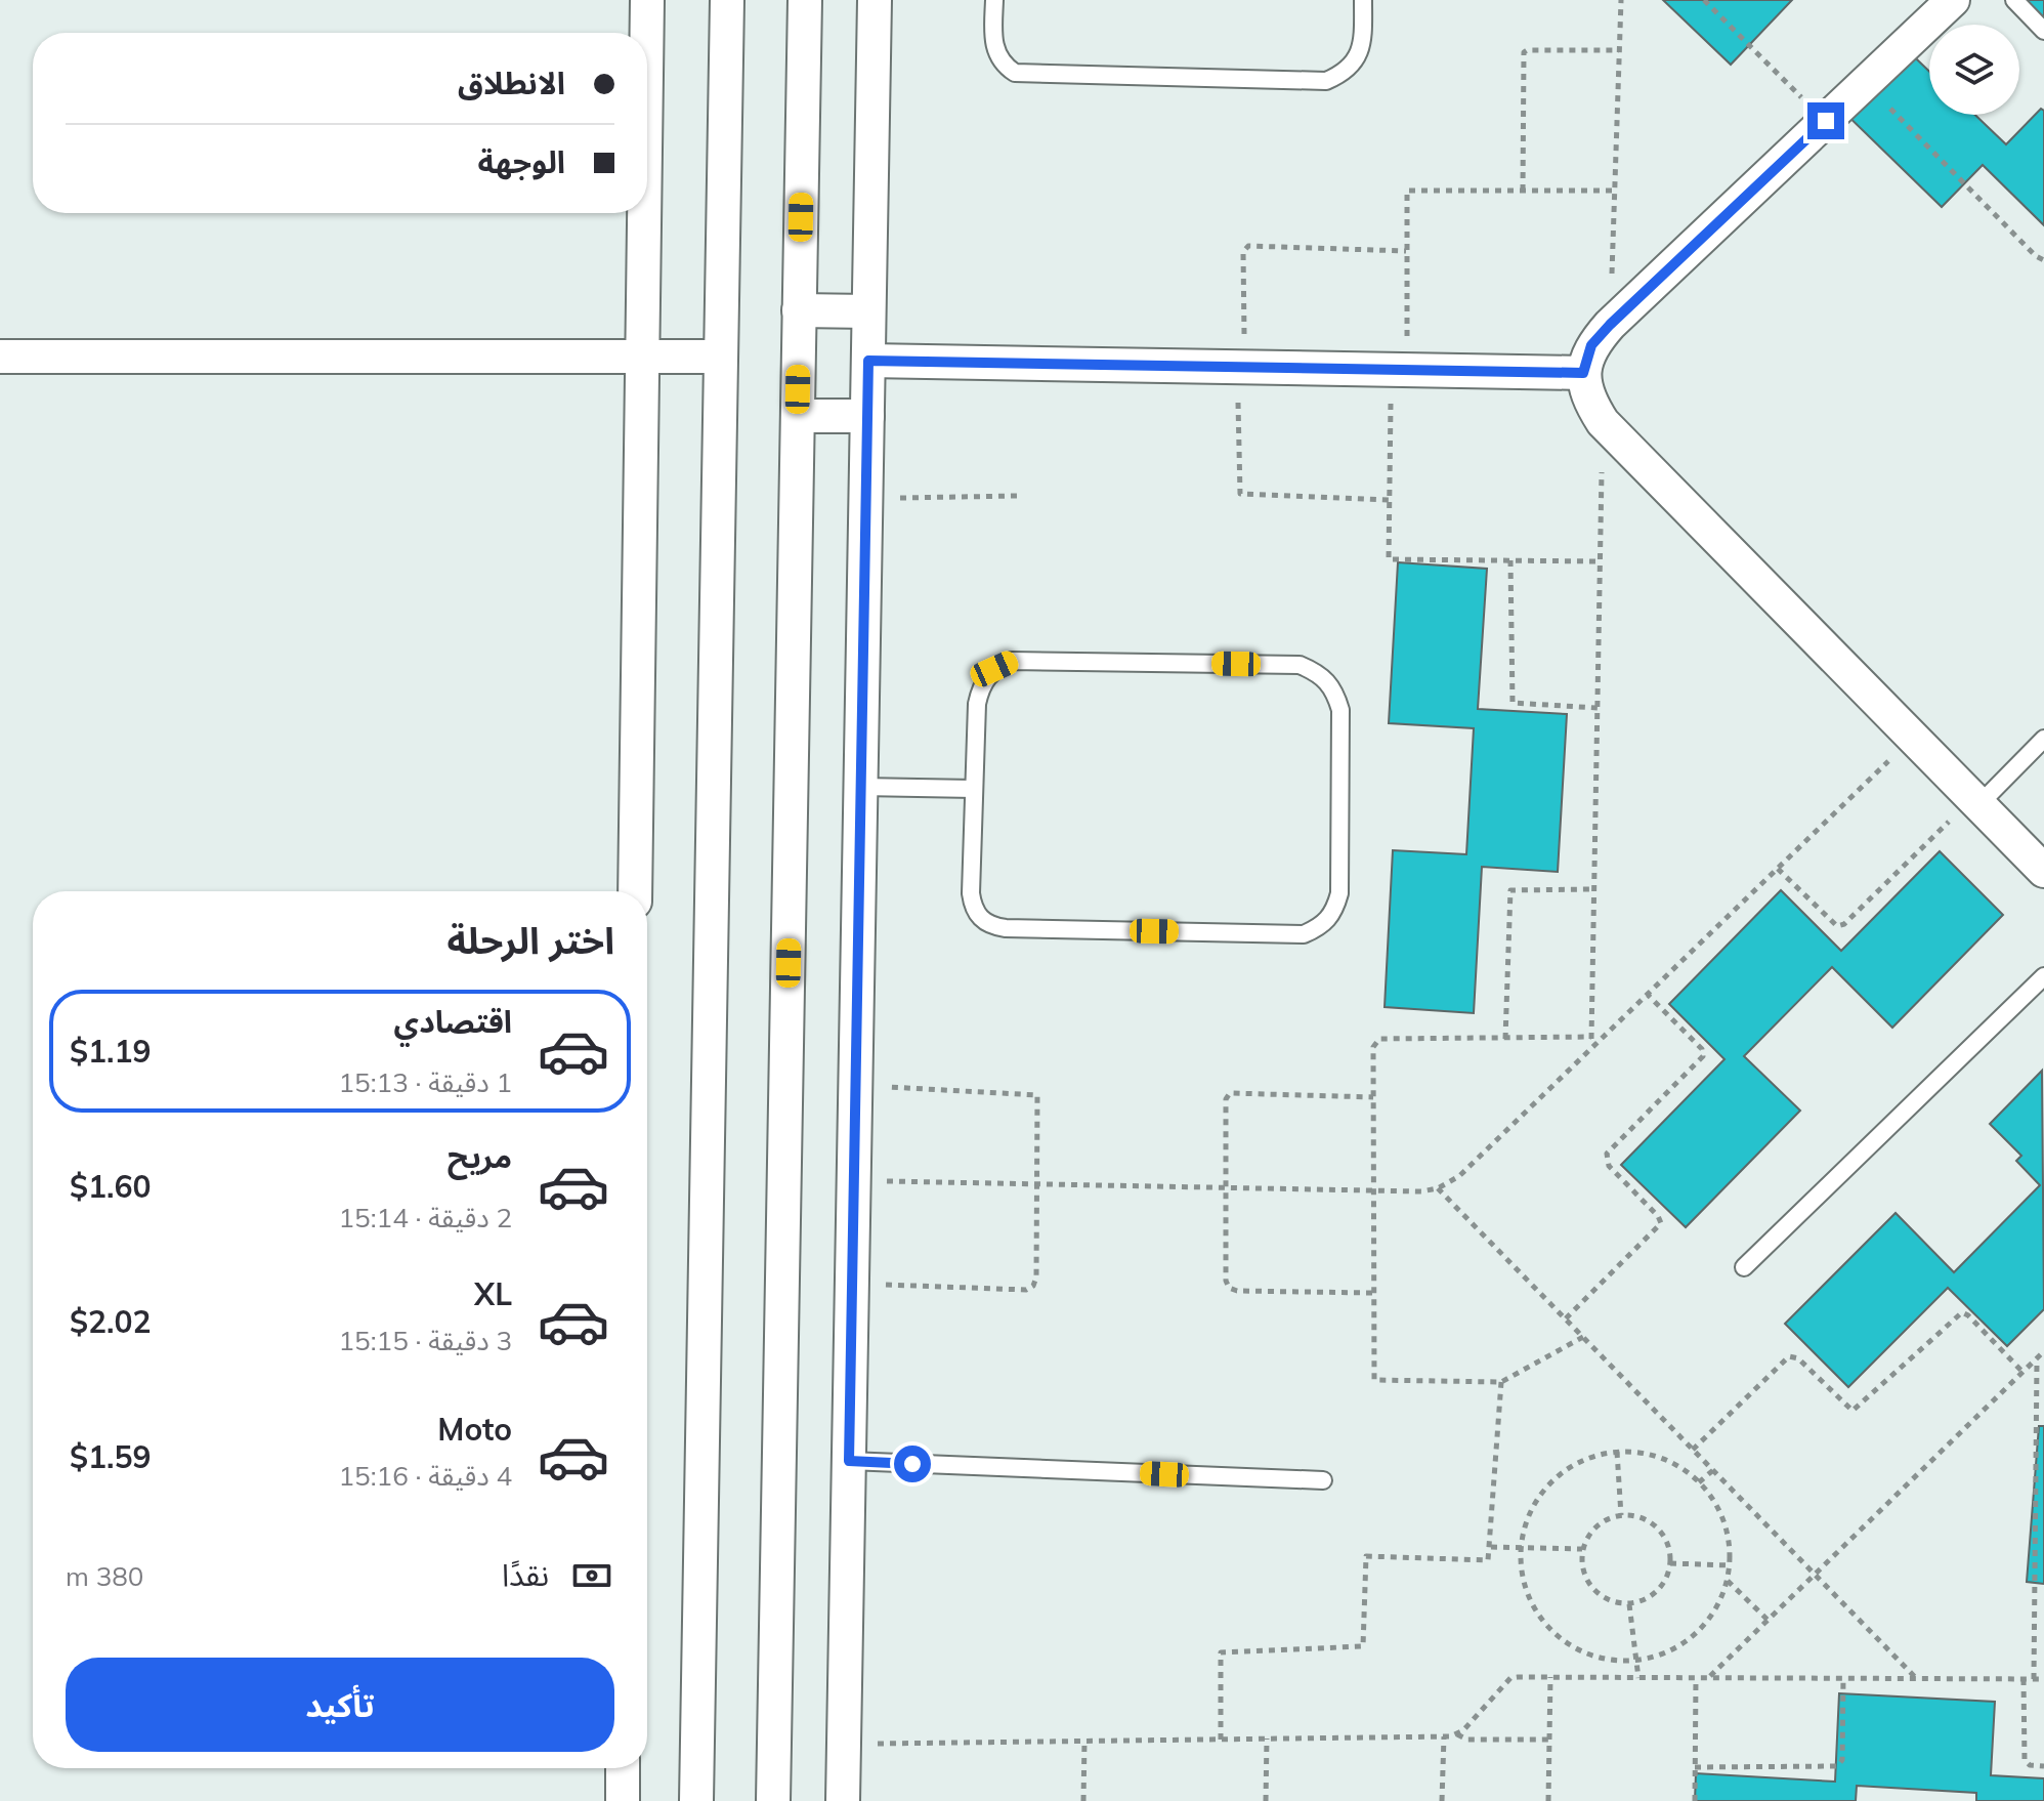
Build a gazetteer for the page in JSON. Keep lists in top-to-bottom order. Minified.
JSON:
{"page":{"banner":["الانطلاق","الوجهة"],"heading":"اختر الرحلة","list":[{"name":"اقتصادي","note":"1 دقيقة · 15:13","value":"$1.19"},{"name":"مريح","note":"2 دقيقة · 15:14","value":"$1.60"},{"name":"XL","note":"3 دقيقة · 15:15","value":"$2.02"},{"name":"Moto","note":"4 دقيقة · 15:16","value":"$1.59"}],"pay":["نقدًا","380 m"],"buttons":"تأكيد"}}
